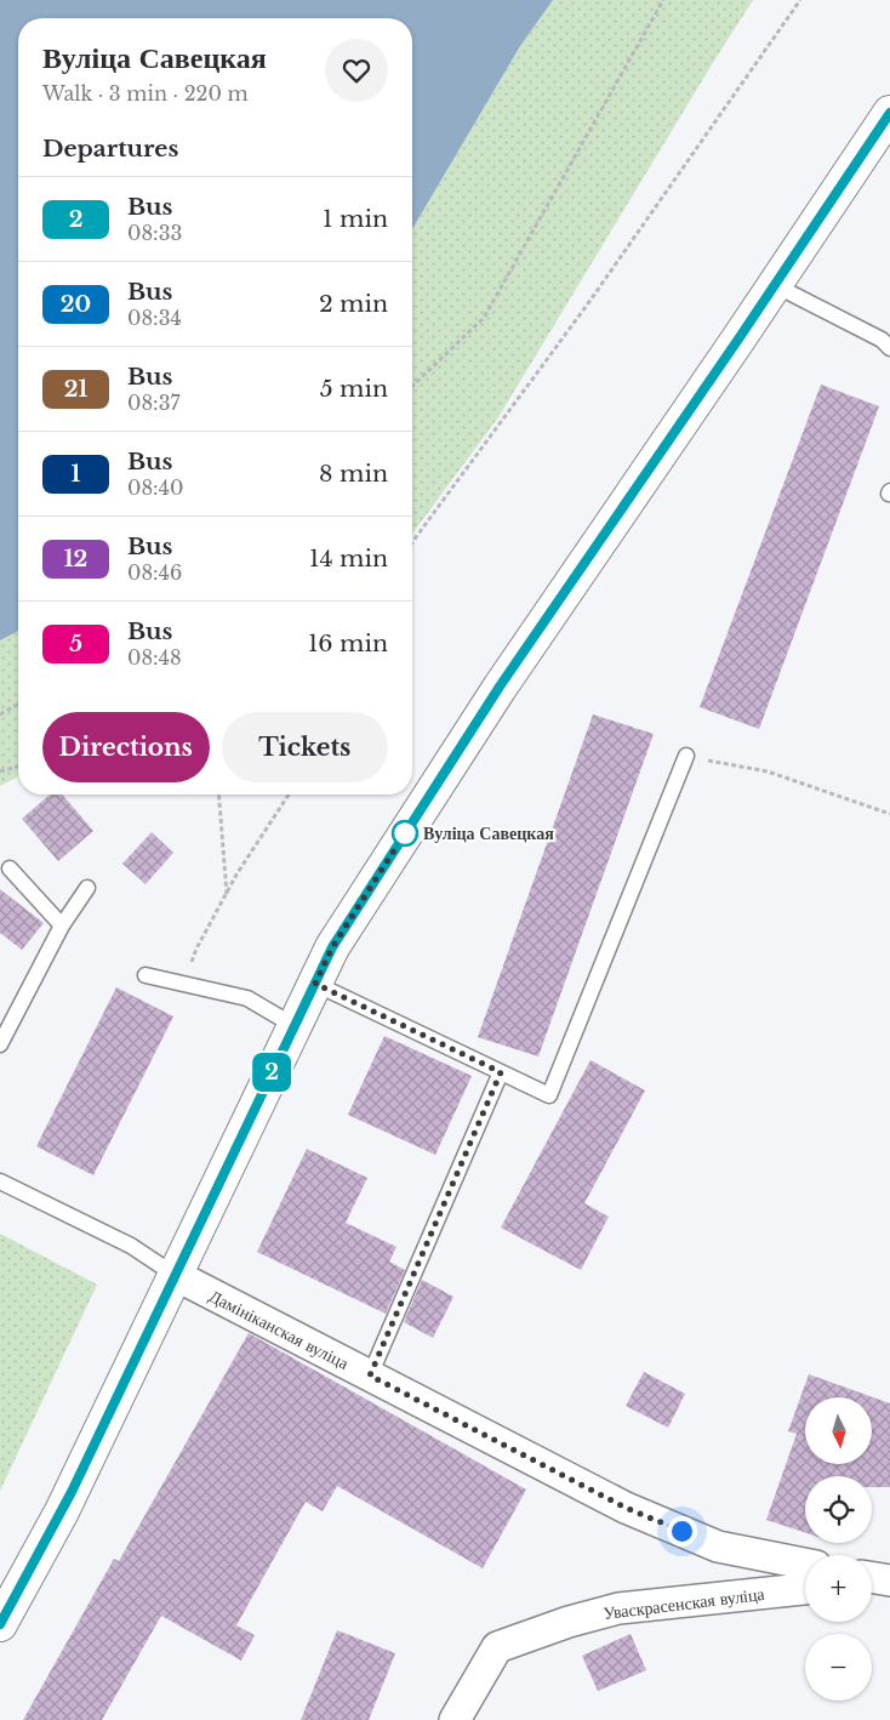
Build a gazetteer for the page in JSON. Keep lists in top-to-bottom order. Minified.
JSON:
{"streets":{"street":["Дамініканская вуліца","Уваскрасенская вуліца"]},"places":["Вуліца Савецкая"],"lines":["bus line 2"],"north":"bottom","page":{"on_map":"2","heading":[["Вуліца Савецкая","Walk · 3 min · 220 m"],"Departures"],"list":[{"mark":"2","name":"Bus","note":"08:33","value":"1 min"},{"mark":"20","name":"Bus","note":"08:34","value":"2 min"},{"mark":"21","name":"Bus","note":"08:37","value":"5 min"},{"mark":"1","name":"Bus","note":"08:40","value":"8 min"},{"mark":"12","name":"Bus","note":"08:46","value":"14 min"},{"mark":"5","name":"Bus","note":"08:48","value":"16 min"}],"buttons":["Directions","Tickets"],"map_buttons":["+","−"]}}
